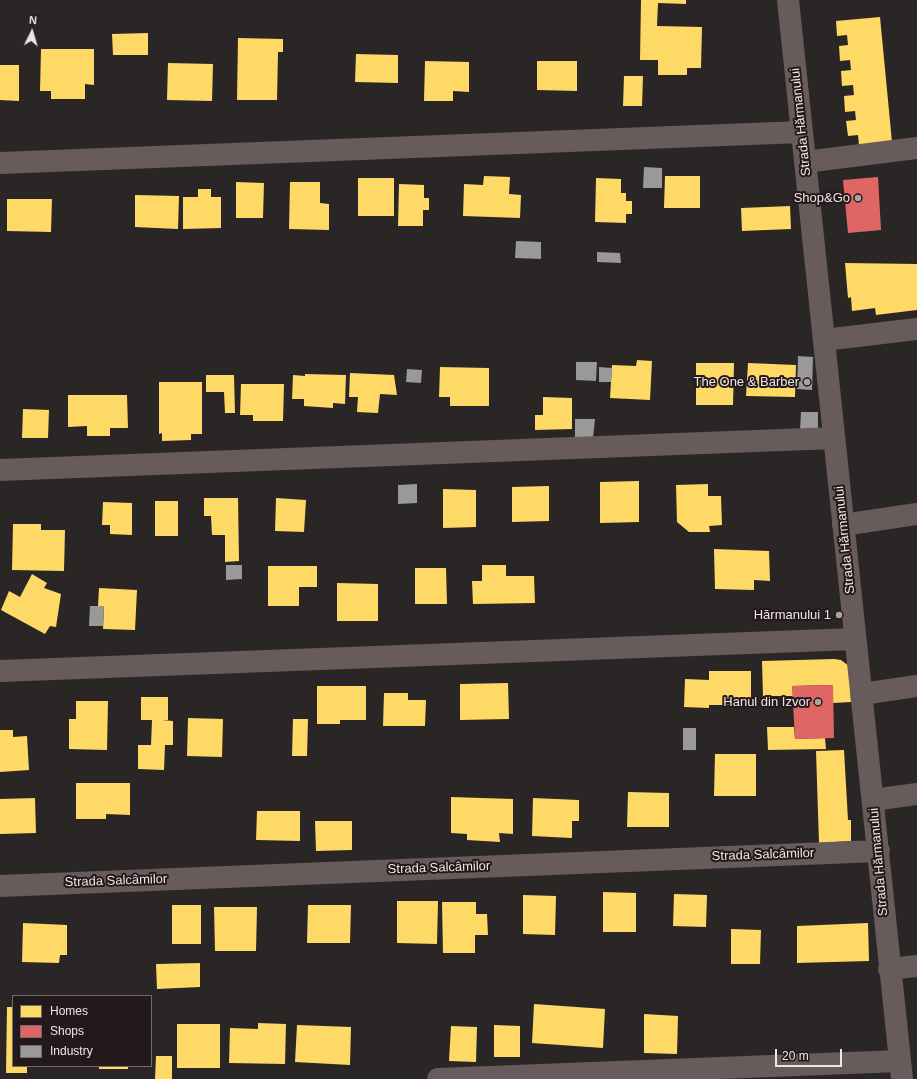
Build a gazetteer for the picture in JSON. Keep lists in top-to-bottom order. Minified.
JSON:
{"streets":{"street":["Strada Hărmanului","Strada Salcâmilor"]},"crossings":[["Strada Hărmanului","Strada Salcâmilor"]],"places":["Shop&Go","The One & Barber","Hărmanului 1","Hanul din Izvor"],"legend":["Homes","Shops","Industry"],"scale_bar":"20 m","north":"top"}
